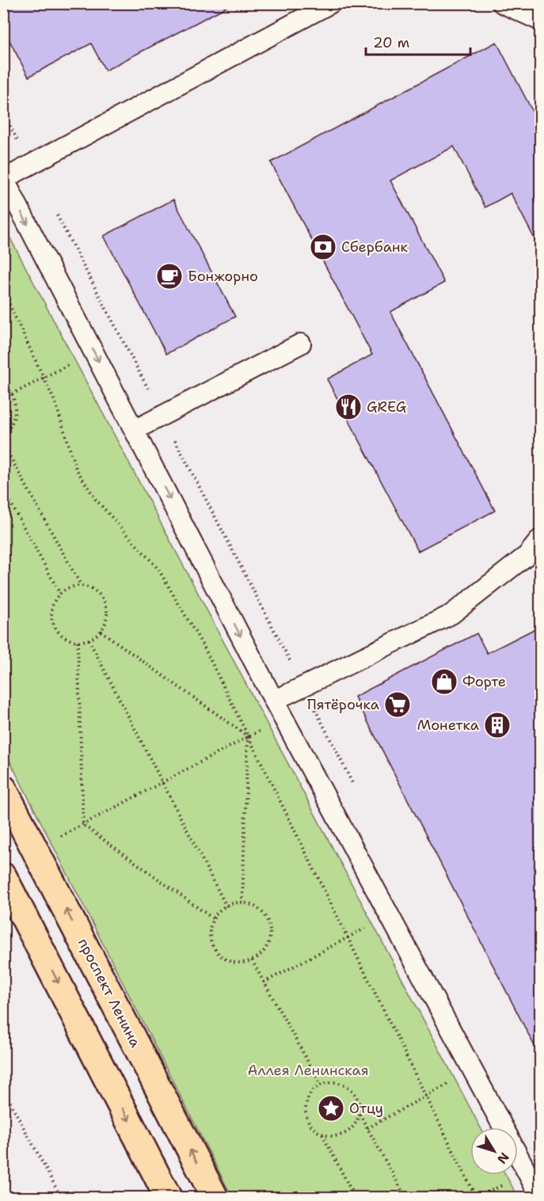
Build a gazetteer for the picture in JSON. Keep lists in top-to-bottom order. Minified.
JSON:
{"streets":{"main road":["проспект Ленина"]},"parks":["Аллея Ленинская"],"places":{"bank":["Сбербанк"],"cafe":["Бонжорно"],"restaurant":["GREG"],"shop":["Форте"],"supermarket":["Пятёрочка"],"building":["Монетка"],"place":["Отцу"]},"scale_bar":"20 m","north":"bottom right"}
